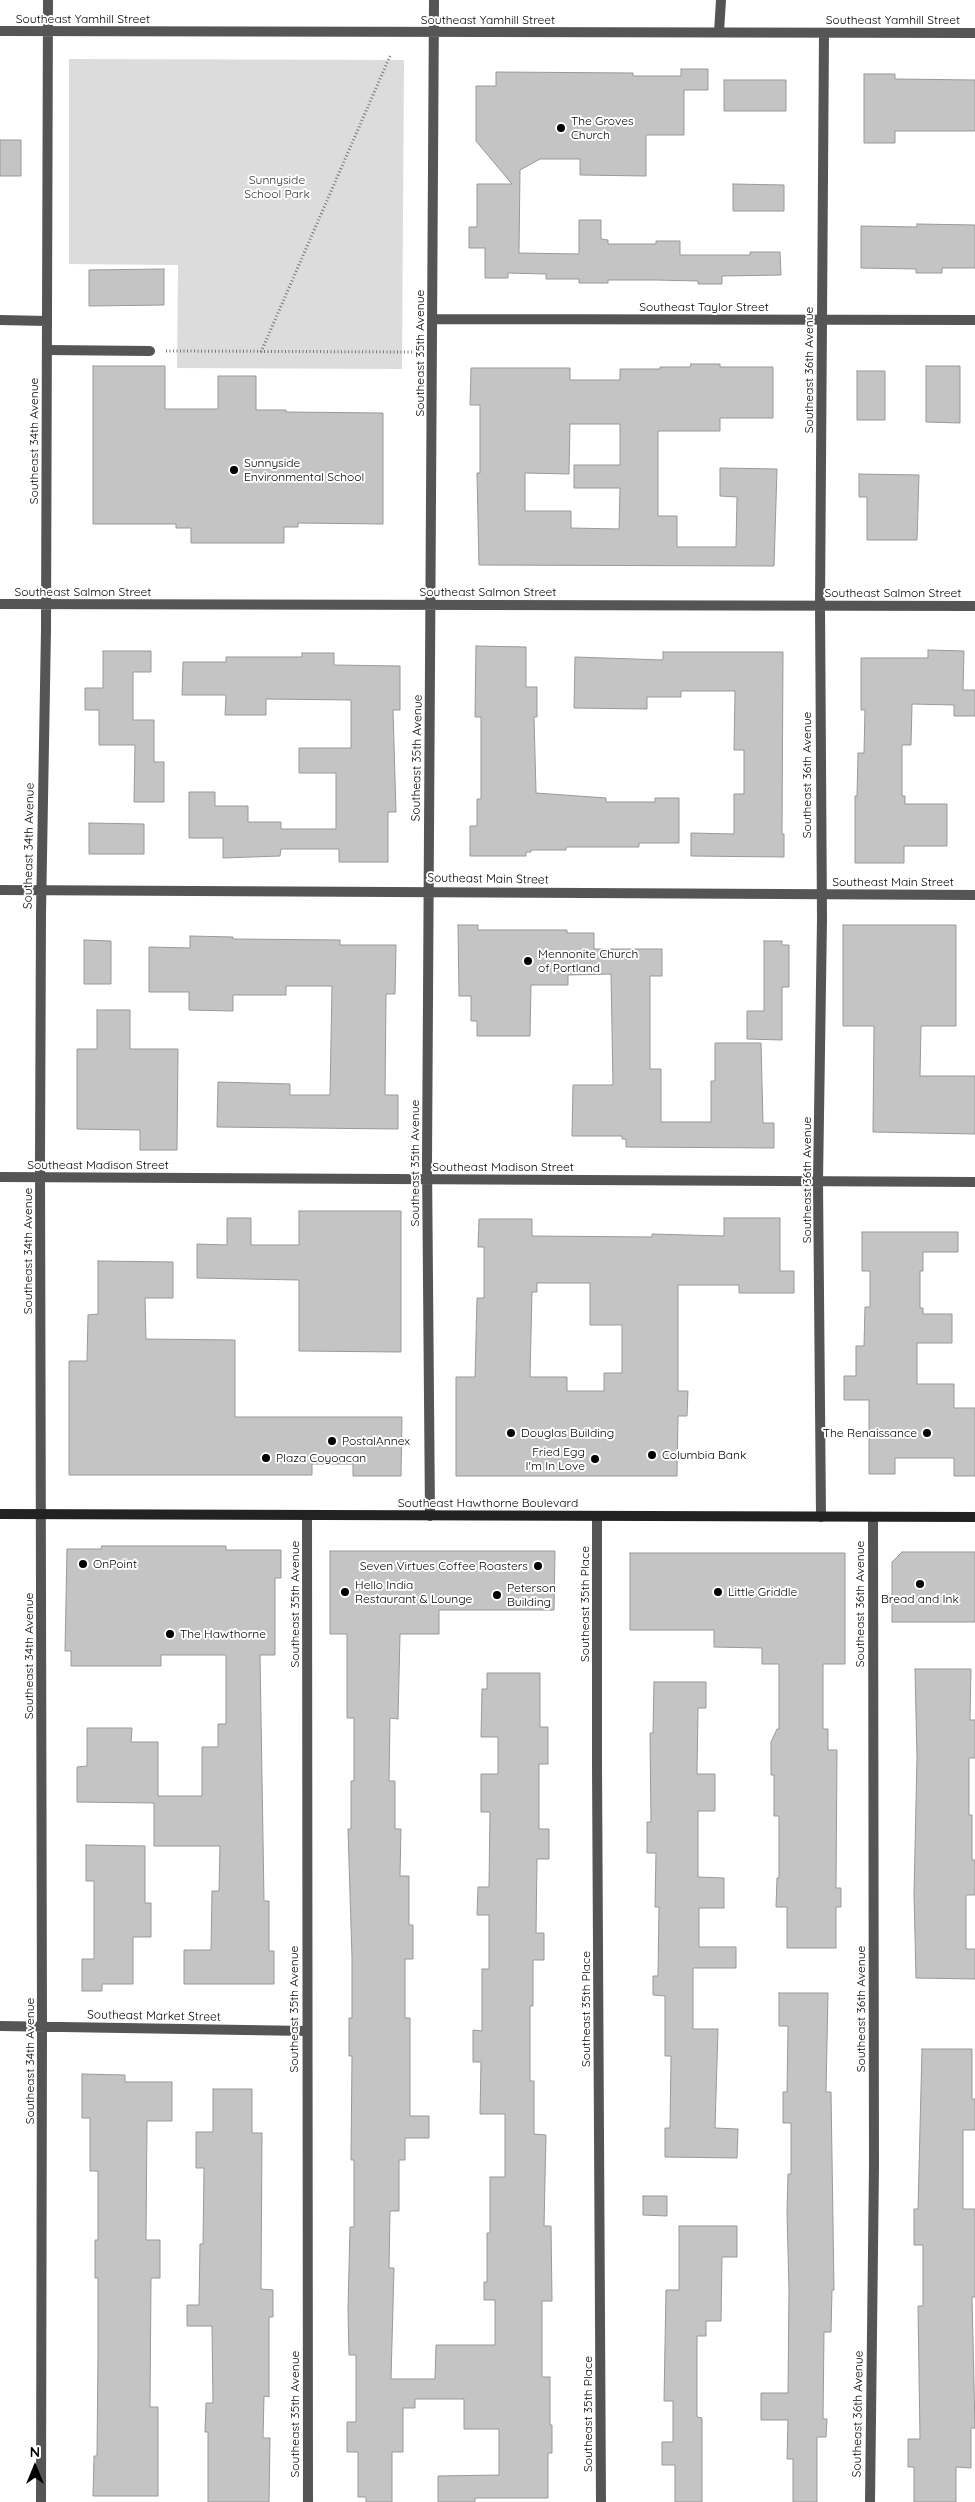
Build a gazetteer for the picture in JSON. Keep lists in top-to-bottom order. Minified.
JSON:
{"streets":{"main road":["Southeast Hawthorne Boulevard"],"street":["Southeast Yamhill Street","Southeast Taylor Street","Southeast 35th Avenue","Southeast 36th Avenue","Southeast 34th Avenue","Southeast Salmon Street","Southeast Main Street","Southeast Madison Street","Southeast 35th Place","Southeast Market Street"]},"crossings":[["Southeast Yamhill Street","Southeast 35th Avenue"],["Southeast Yamhill Street","Southeast 36th Avenue"],["Southeast Yamhill Street","Southeast 34th Avenue"],["Southeast Taylor Street","Southeast 35th Avenue"],["Southeast Taylor Street","Southeast 36th Avenue"],["Southeast 35th Avenue","Southeast Salmon Street"],["Southeast 35th Avenue","Southeast Main Street"],["Southeast 35th Avenue","Southeast Madison Street"],["Southeast 35th Avenue","Southeast Hawthorne Boulevard"],["Southeast 35th Avenue","Southeast Market Street"],["Southeast 36th Avenue","Southeast Salmon Street"],["Southeast 36th Avenue","Southeast Main Street"],["Southeast 36th Avenue","Southeast Madison Street"],["Southeast 36th Avenue","Southeast Hawthorne Boulevard"],["Southeast 34th Avenue","Southeast Salmon Street"],["Southeast 34th Avenue","Southeast Main Street"],["Southeast 34th Avenue","Southeast Madison Street"],["Southeast 34th Avenue","Southeast Hawthorne Boulevard"],["Southeast 34th Avenue","Southeast Market Street"],["Southeast Hawthorne Boulevard","Southeast 35th Place"]],"parks":["Sunnyside School Park"],"places":["The Groves Church","Sunnyside Environmental School","Mennonite Church of Portland","Douglas Building","The Renaissance","PostalAnnex","Columbia Bank","Plaza Coyoacan","Fried Egg I'm In Love","OnPoint","Seven Virtues Coffee Roasters","Bread and Ink","Hello India Restaurant & Lounge","Little Griddle","Peterson Building","The Hawthorne"],"north":"top"}
